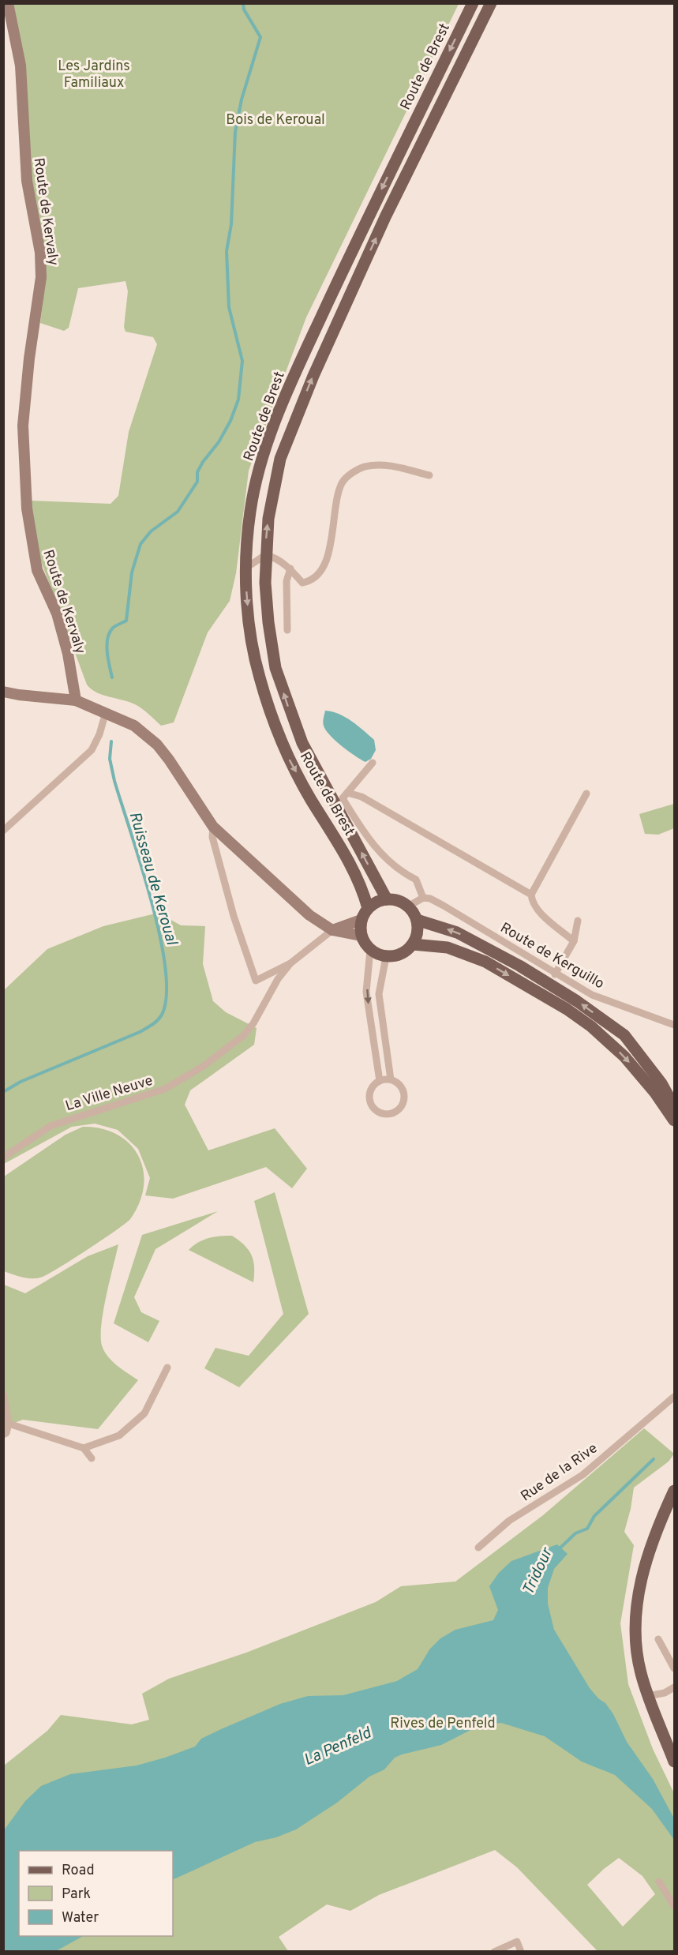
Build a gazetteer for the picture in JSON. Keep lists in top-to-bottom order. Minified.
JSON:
{"streets":{"main road":["Route de Brest"],"street":["Route de Kervaly","Route de Kerguillo","La Ville Neuve","Rue de la Rive"]},"water":["Ruisseau de Keroual","Tridour","La Penfeld"],"parks":["Les Jardins Familiaux","Bois de Keroual","Rives de Penfeld"],"legend":["Road","Park","Water"]}
